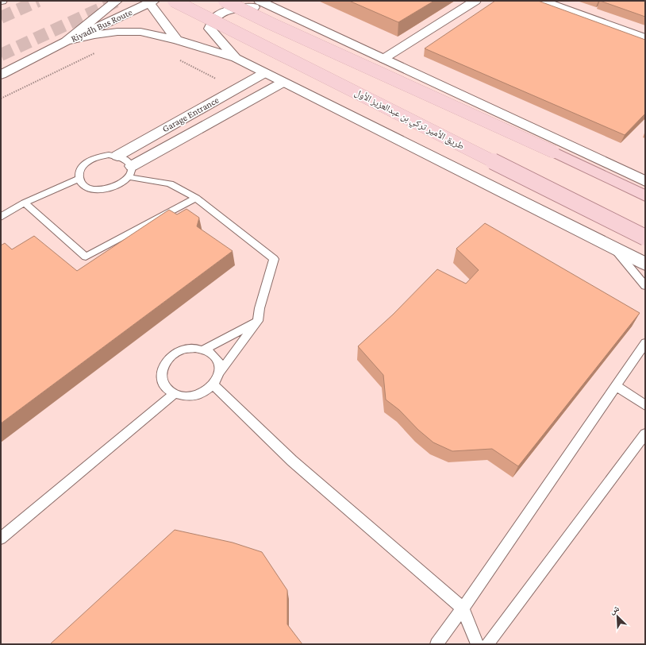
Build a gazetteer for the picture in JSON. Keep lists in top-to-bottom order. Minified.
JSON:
{"streets":{"main road":["Riyadh Bus Route","Garage Entrance","طريق الأمير تركي بن عبدالعزيز الأول"]},"north":"top left"}
